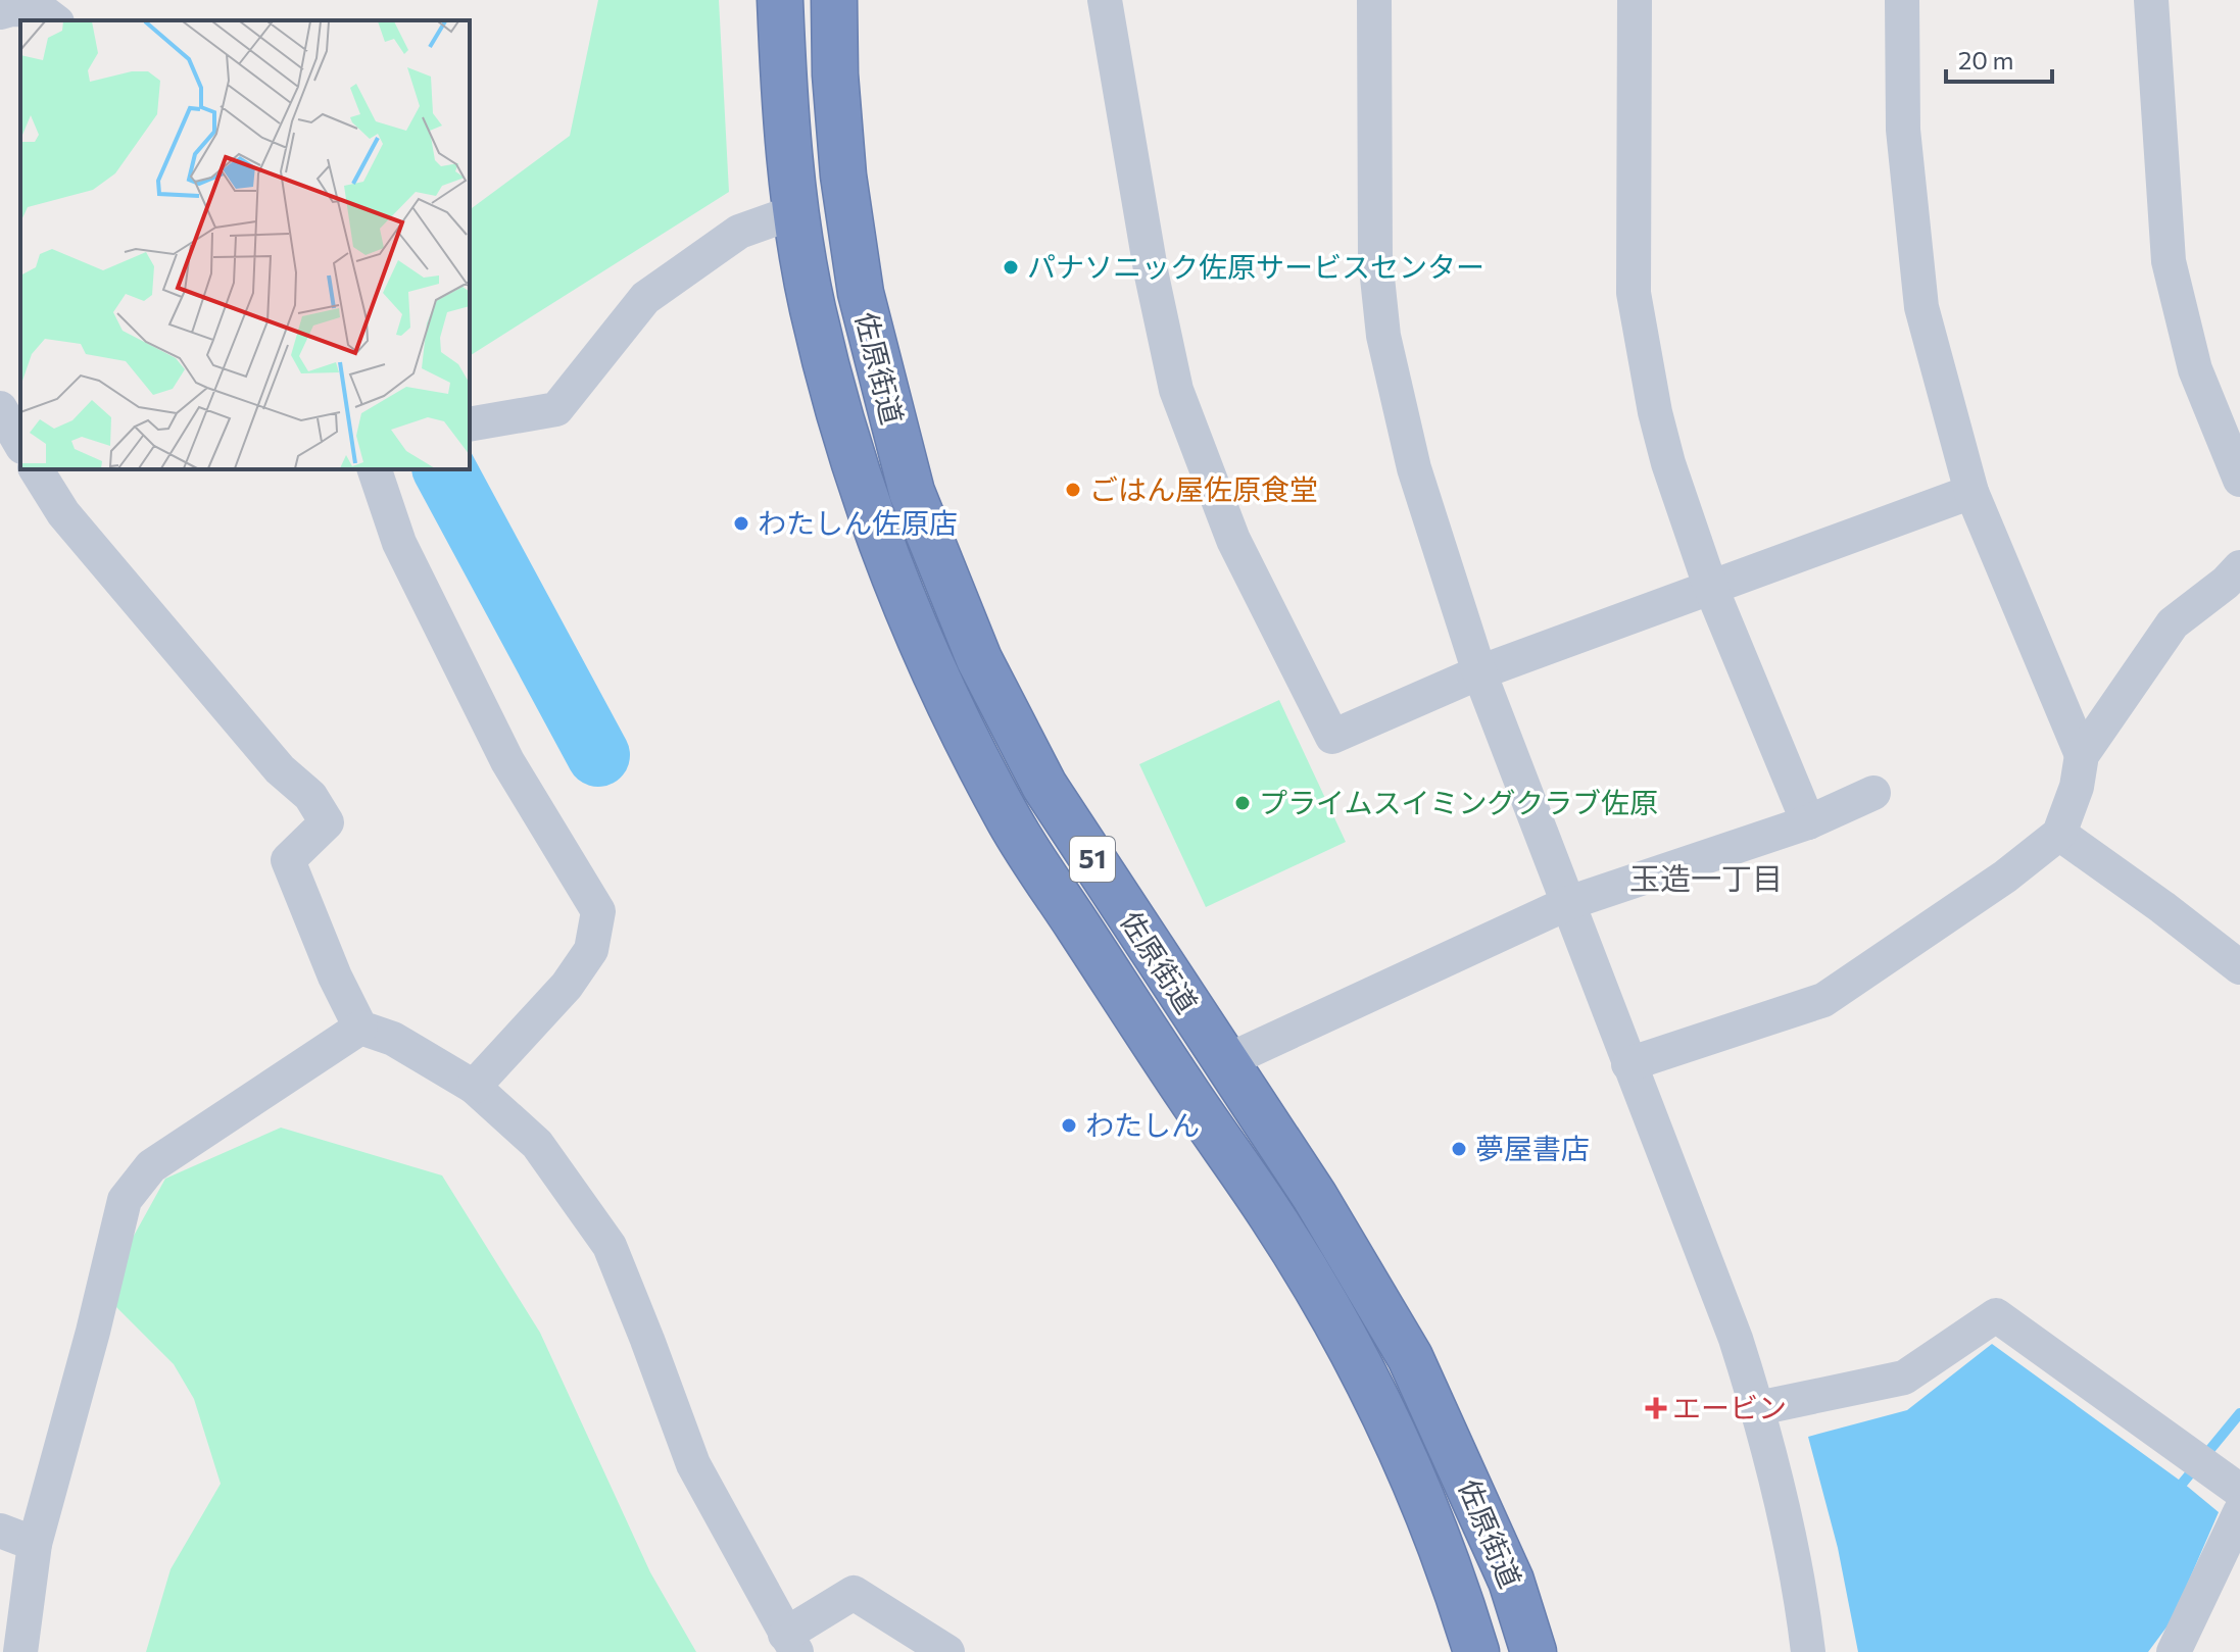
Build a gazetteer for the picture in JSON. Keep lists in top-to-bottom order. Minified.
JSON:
{"streets":{"highway":["佐原街道","51"]},"districts":["玉造一丁目"],"places":{"other":["パナソニック佐原サービスセンター","ごはん屋佐原食堂","わたしん佐原店","プライムスイミングクラブ佐原","わたしん","夢屋書店"],"health":["エービン"]},"scale_bar":"20 m"}
